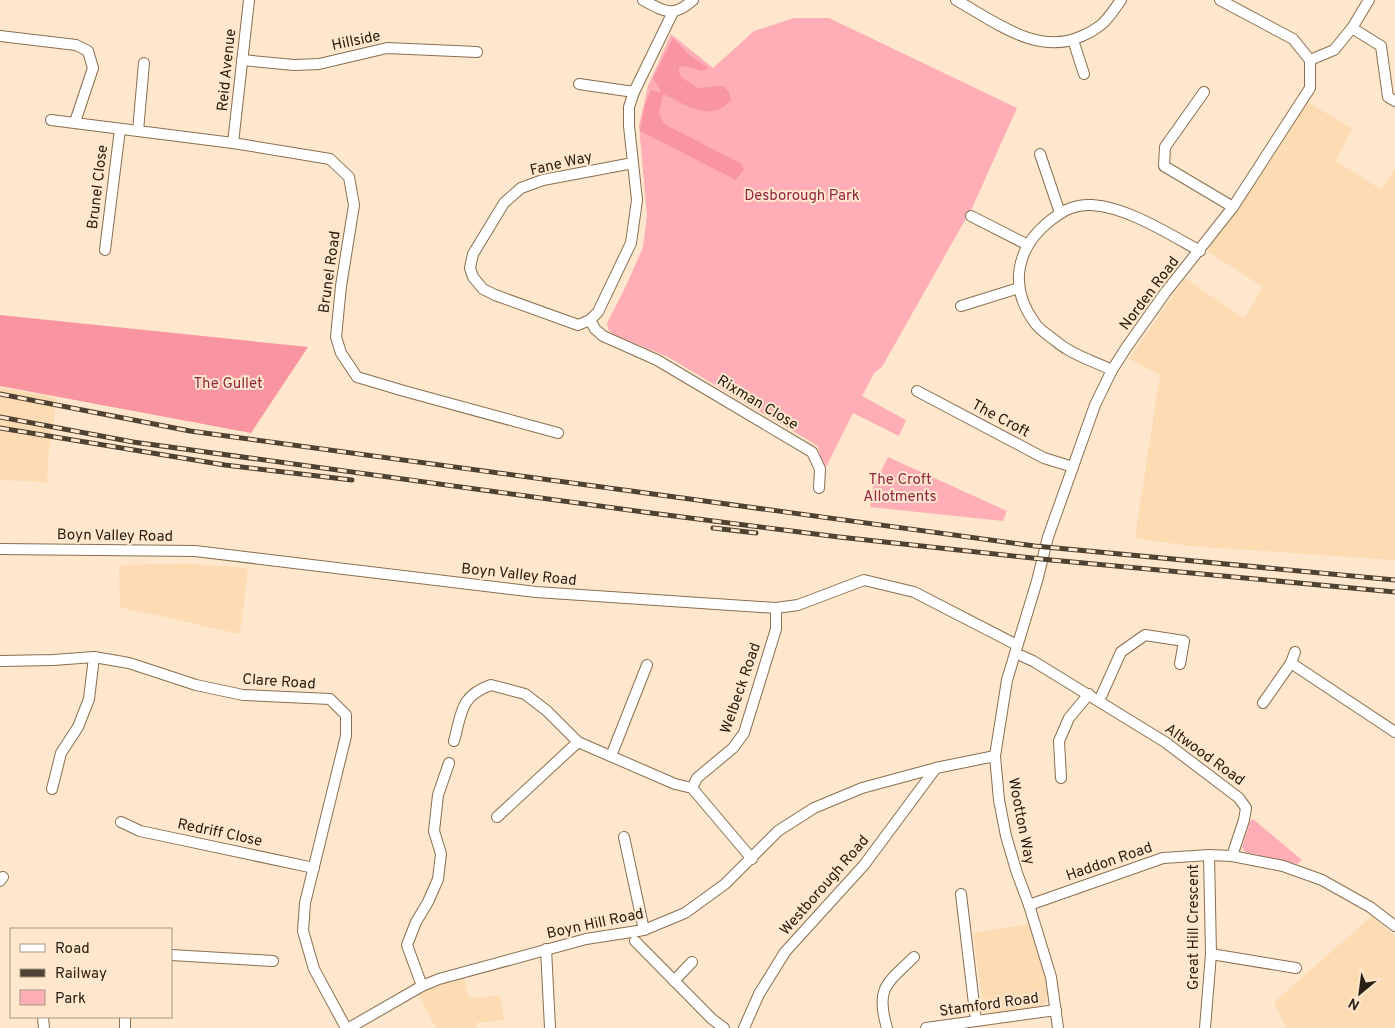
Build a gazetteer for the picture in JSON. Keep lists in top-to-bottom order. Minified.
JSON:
{"streets":{"street":["Hillside","Reid Avenue","Fane Way","Brunel Close","Brunel Road","Norden Road","Rixman Close","The Croft","Boyn Valley Road","Clare Road","Welbeck Road","Altwood Road","Wootton Way","Redriff Close","Haddon Road","Westborough Road","Boyn Hill Road","Great Hill Crescent","Stamford Road"]},"crossings":[["Hillside","Reid Avenue"],["Reid Avenue","Brunel Road"],["Fane Way","Rixman Close"],["Brunel Close","Brunel Road"],["Norden Road","The Croft"],["Norden Road","Boyn Valley Road"],["Norden Road","Wootton Way"],["Boyn Valley Road","Welbeck Road"],["Boyn Valley Road","Wootton Way"],["Clare Road","Redriff Close"],["Clare Road","Boyn Hill Road"],["Altwood Road","Haddon Road"],["Wootton Way","Haddon Road"],["Wootton Way","Boyn Hill Road"],["Wootton Way","Stamford Road"],["Haddon Road","Great Hill Crescent"],["Westborough Road","Boyn Hill Road"]],"parks":["Desborough Park","The Gullet","The Croft Allotments"],"legend":["Road","Railway","Park"],"north":"bottom left"}
